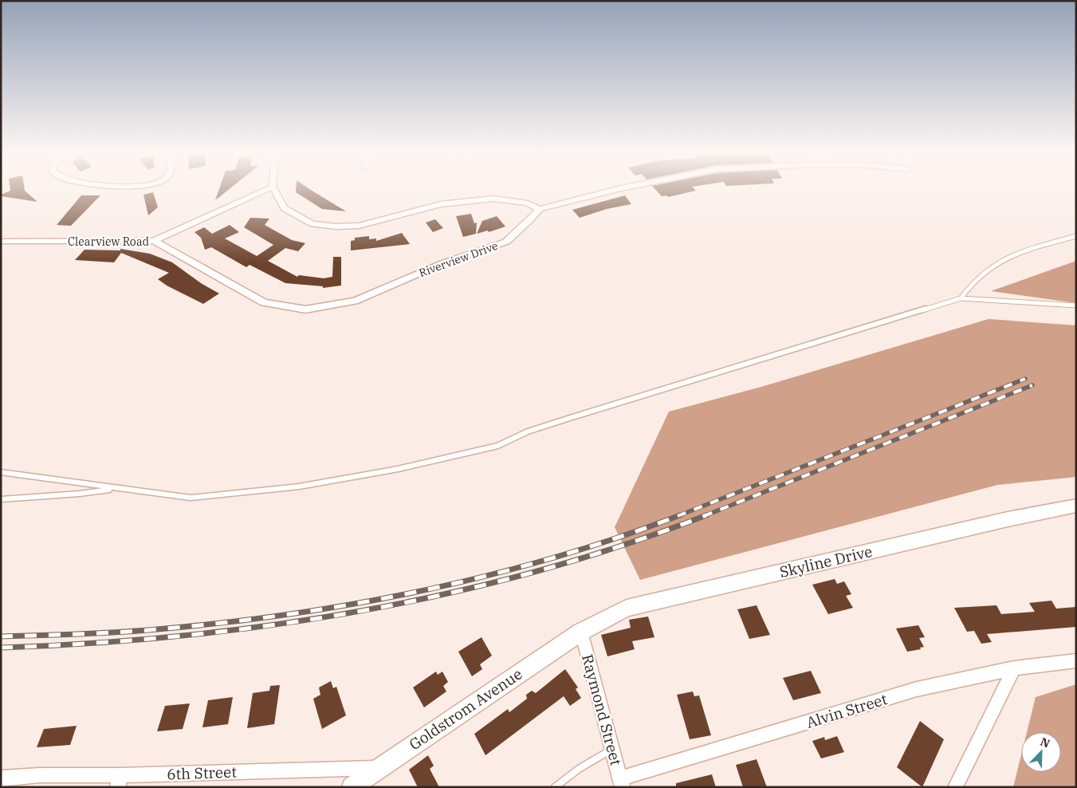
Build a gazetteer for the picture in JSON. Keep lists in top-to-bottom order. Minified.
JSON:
{"streets":{"street":["Clearview Road","Riverview Drive","Skyline Drive","Goldstrom Avenue","Raymond Street","Alvin Street","6th Street"]},"crossings":[["Clearview Road","Riverview Drive"],["Skyline Drive","Goldstrom Avenue"],["Skyline Drive","Raymond Street"],["Goldstrom Avenue","Raymond Street"],["Goldstrom Avenue","6th Street"],["Raymond Street","Alvin Street"]],"north":"top right"}
